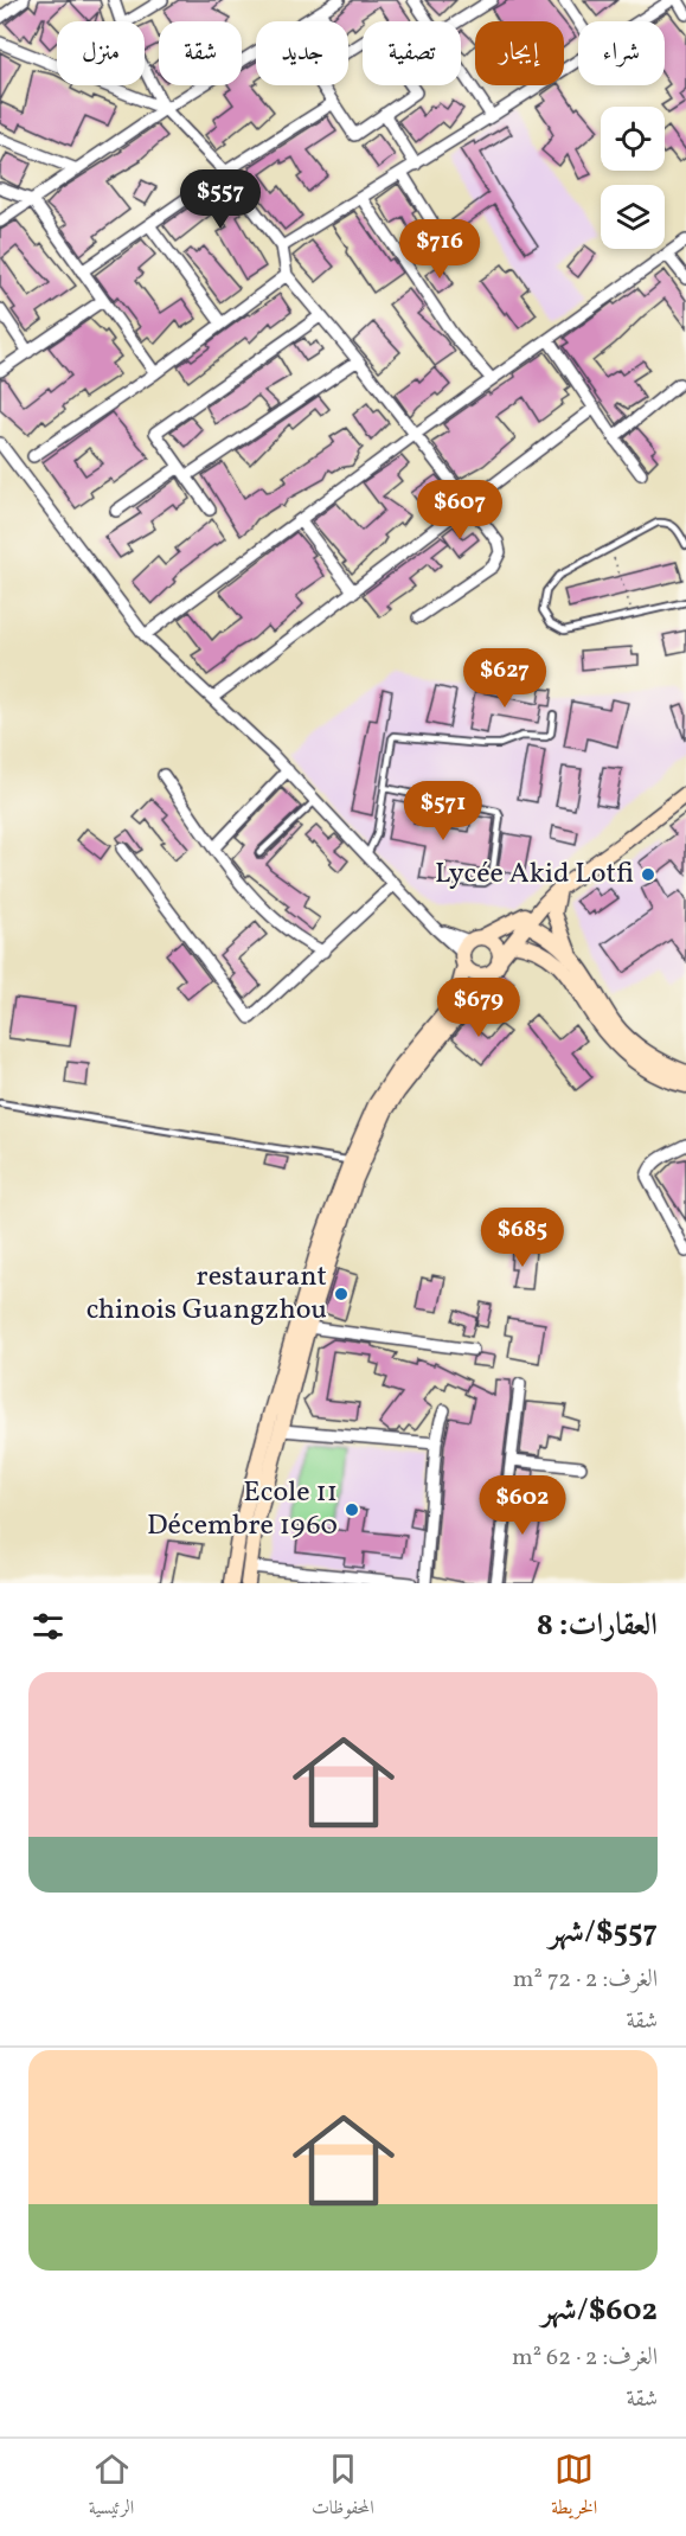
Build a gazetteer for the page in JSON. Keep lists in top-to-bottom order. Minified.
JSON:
{"places":["Lycée Akid Lotfi","restaurant chinois Guangzhou","Ecole 11 Décembre 1960"],"page":{"chip":["شراء","إيجار","تصفية","جديد","شقة","منزل"],"price":["$557","$716","$607","$627","$571","$679","$685","$602"],"heading":"العقارات: 8","list":[{"name":"$557/شهر","note":"الغرف: 2 · 72 m² · شقة"},{"name":"$602/شهر","note":"الغرف: 2 · 62 m² · شقة"}],"tabs":["الخريطة","المحفوظات","الرئيسية"]}}
